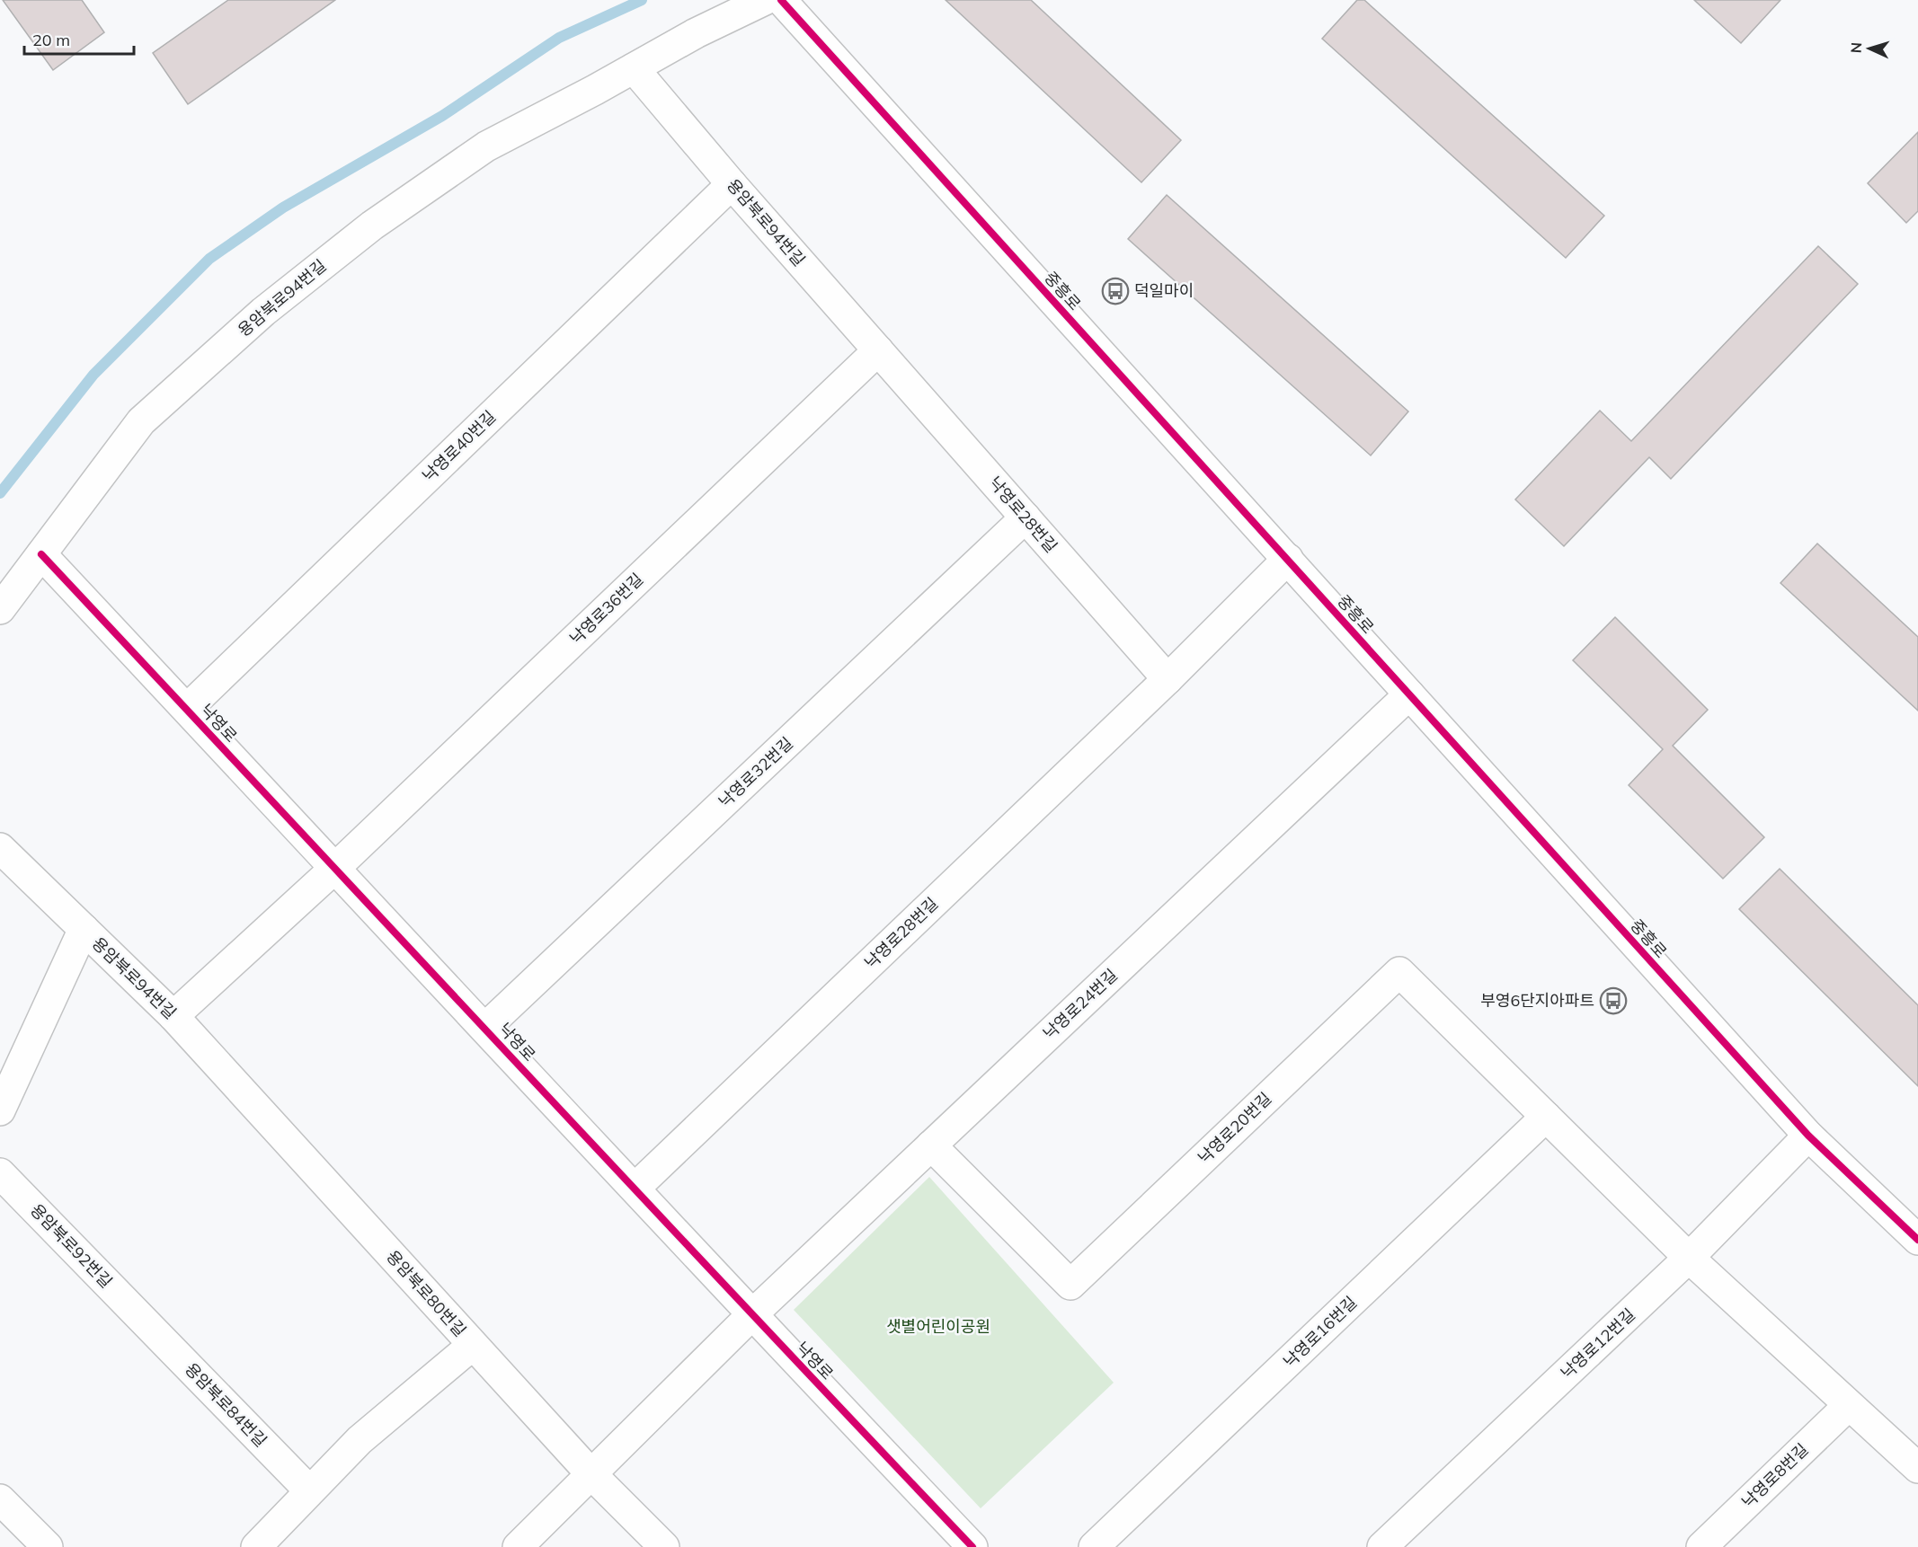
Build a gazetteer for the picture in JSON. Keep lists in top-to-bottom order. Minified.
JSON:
{"streets":{"street":["용암북로94번길","중흥로","낙영로40번길","낙영로28번길","낙영로36번길","낙영로","낙영로32번길","낙영로24번길","낙영로20번길","용암북로92번길","용암북로80번길","낙영로16번길","낙영로12번길","용암북로84번길","낙영로8번길"]},"crossings":[["용암북로94번길","낙영로40번길"],["용암북로94번길","낙영로28번길"],["용암북로94번길","낙영로36번길"],["용암북로94번길","낙영로"],["용암북로94번길","용암북로80번길"],["중흥로","낙영로28번길"],["중흥로","낙영로24번길"],["중흥로","낙영로12번길"],["낙영로40번길","낙영로"],["낙영로28번길","낙영로"],["낙영로28번길","낙영로32번길"],["낙영로36번길","낙영로"],["낙영로","낙영로32번길"],["낙영로","낙영로24번길"],["낙영로24번길","낙영로20번길"],["낙영로20번길","낙영로16번길"],["용암북로92번길","용암북로84번길"]],"parks":["샛별어린이공원"],"places":{"bus stop":["덕일마이","부영6단지아파트"]},"scale_bar":"20 m","north":"left"}
